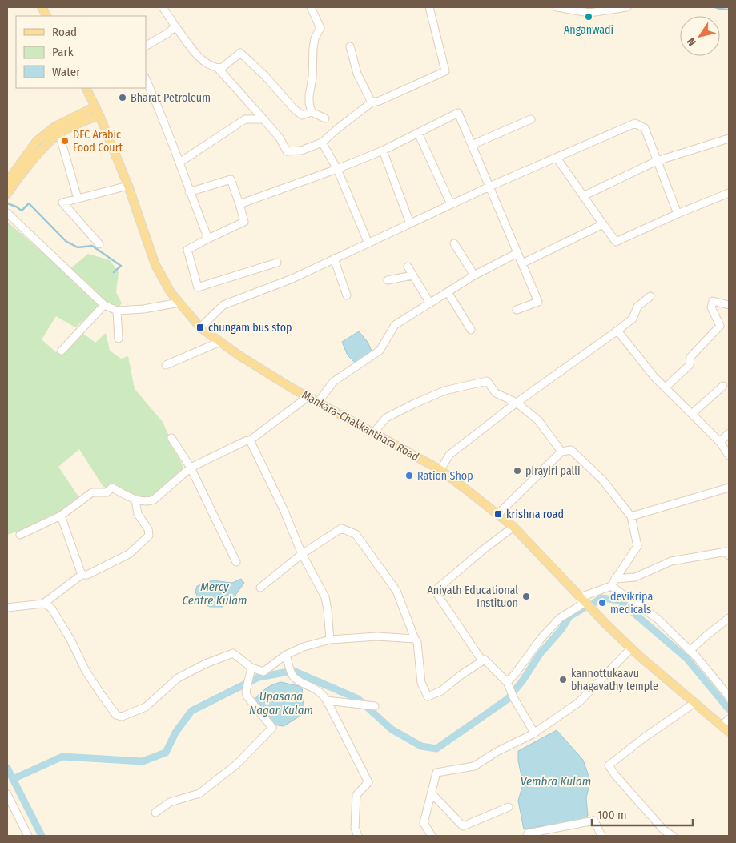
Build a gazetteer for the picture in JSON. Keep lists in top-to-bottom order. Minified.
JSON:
{"streets":{"main road":["Mankara-Chakkanthara Road"]},"water":["Mercy Centre Kulam","Upasana Nagar Kulam","Vembra Kulam"],"places":{"other":["Anganwadi","Bharat Petroleum","DFC Arabic Food Court","pirayiri palli","Ration Shop","Aniyath Educational Instituon","devikripa medicals","kannottukaavu bhagavathy temple"],"transit":["chungam bus stop","krishna road"]},"legend":["Road","Park","Water"],"scale_bar":"100 m","north":"bottom left"}
